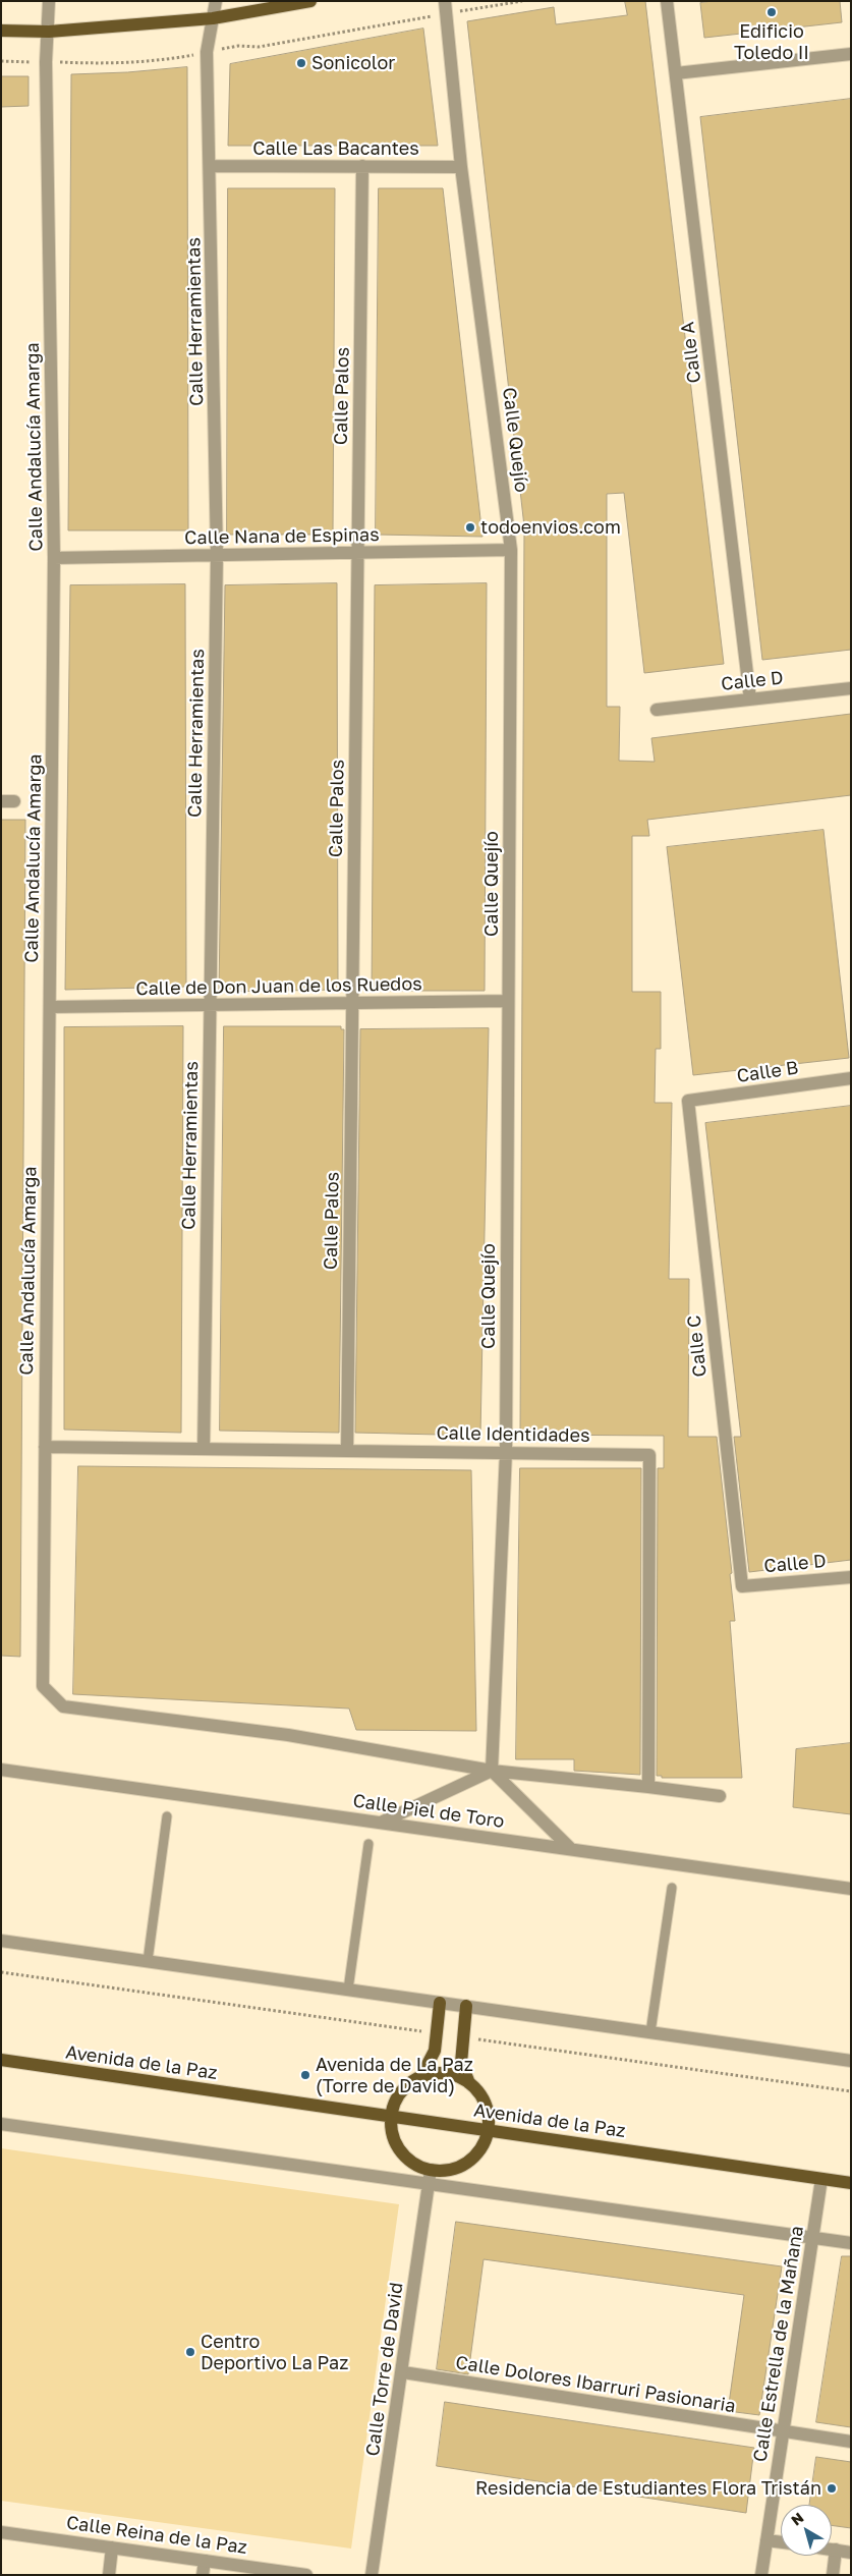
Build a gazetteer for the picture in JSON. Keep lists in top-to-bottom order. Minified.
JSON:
{"streets":{"main road":["Avenida de la Paz"],"street":["Calle Las Bacantes","Calle Herramientas","Calle A","Calle Palos","Calle Quejío","Calle Andalucía Amarga","Calle Nana de Espinas","Calle D","Calle de Don Juan de los Ruedos","Calle B","Calle C","Calle Identidades","Calle Piel de Toro","Calle Estrella de la Mañana","Calle Torre de David","Calle Dolores Ibarruri Pasionaria","Calle Reina de la Paz"]},"crossings":[["Calle Las Bacantes","Calle Herramientas"],["Calle Las Bacantes","Calle Palos"],["Calle Las Bacantes","Calle Quejío"],["Calle Herramientas","Calle Nana de Espinas"],["Calle Herramientas","Calle de Don Juan de los Ruedos"],["Calle Herramientas","Calle Identidades"],["Calle A","Calle D"],["Calle Palos","Calle Nana de Espinas"],["Calle Palos","Calle de Don Juan de los Ruedos"],["Calle Palos","Calle Identidades"],["Calle Quejío","Calle Andalucía Amarga"],["Calle Quejío","Calle Nana de Espinas"],["Calle Quejío","Calle de Don Juan de los Ruedos"],["Calle Quejío","Calle Identidades"],["Calle Andalucía Amarga","Calle Nana de Espinas"],["Calle Andalucía Amarga","Calle de Don Juan de los Ruedos"],["Calle Andalucía Amarga","Calle Identidades"],["Calle D","Calle C"],["Calle B","Calle C"],["Avenida de la Paz","Calle Estrella de la Mañana"],["Calle Estrella de la Mañana","Calle Dolores Ibarruri Pasionaria"],["Calle Torre de David","Calle Dolores Ibarruri Pasionaria"]],"places":["Edificio Toledo II","Sonicolor","todoenvios.com","Avenida de La Paz (Torre de David)","Centro Deportivo La Paz","Residencia de Estudiantes Flora Tristán"],"north":"top left"}
